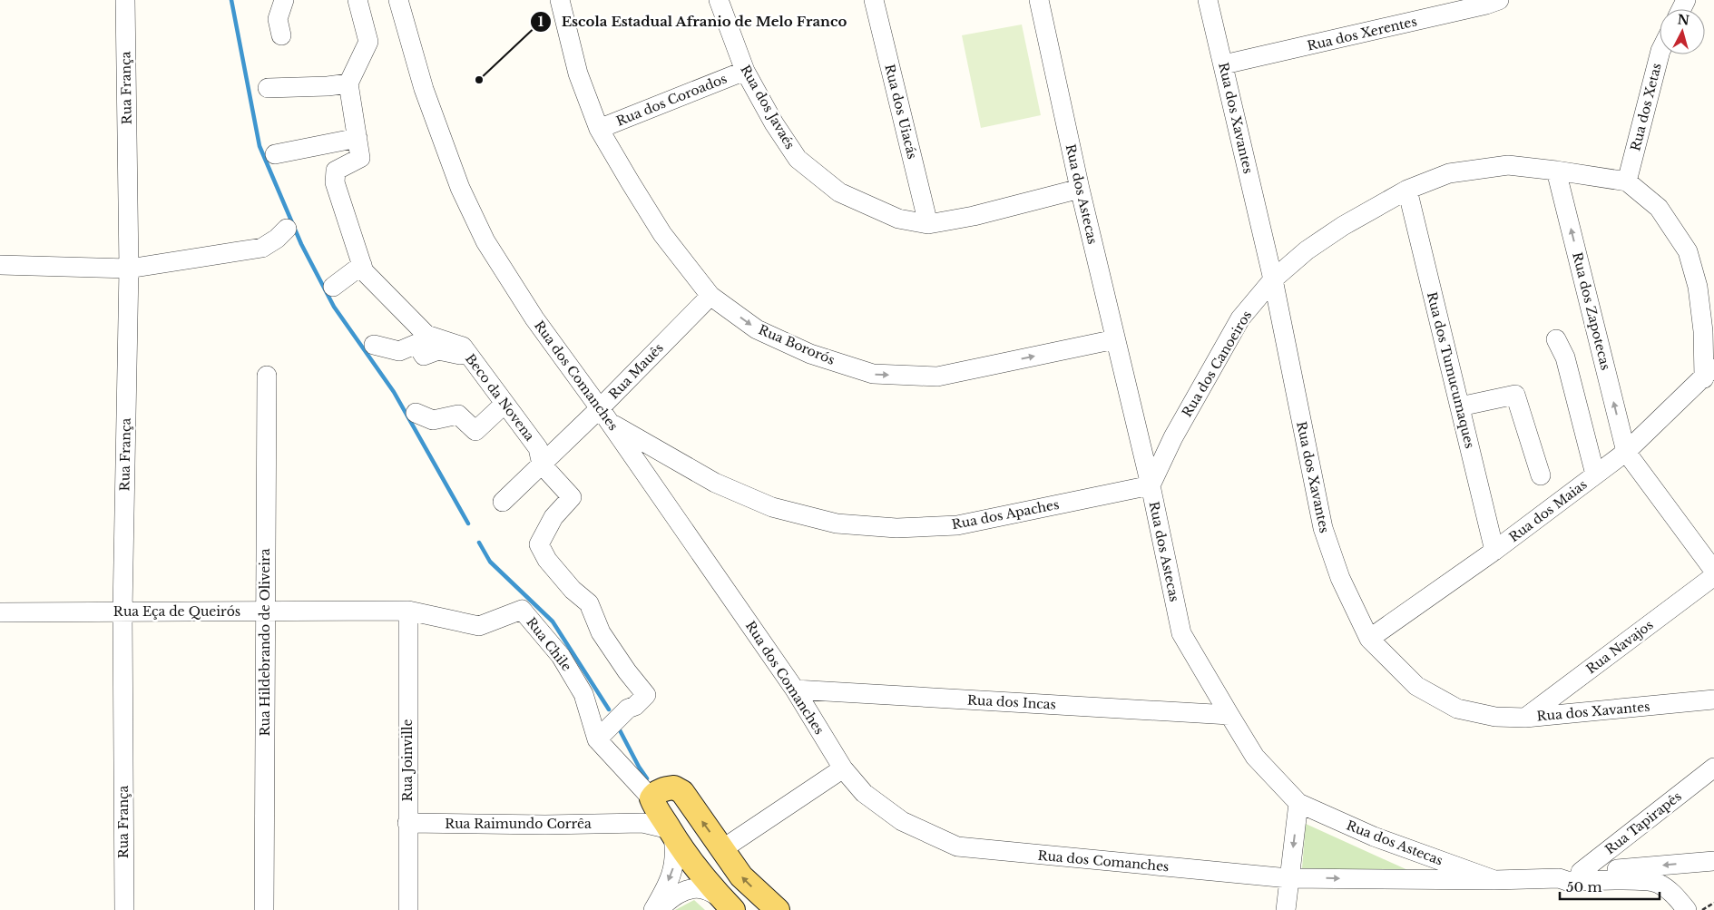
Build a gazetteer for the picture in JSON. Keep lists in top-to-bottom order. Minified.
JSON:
{"streets":{"street":["Rua dos Xerentes","Rua França","Rua dos Coroados","Rua dos Javaés","Rua dos Xetas","Rua dos Uiacás","Rua dos Xavantes","Rua dos Astecas","Rua dos Zapotecas","Rua Bororós","Rua dos Canoeiros","Rua dos Tumucumaques","Rua Mauês","Rua dos Comanches","Beco da Novena","Rua dos Maias","Rua dos Apaches","Rua Eça de Queirós","Rua Hildebrando de Oliveira","Rua Chile","Rua Navajos","Rua dos Incas","Rua Joinville","Rua Tapirapês","Rua Raimundo Corrêa"]},"crossings":[["Rua dos Xerentes","Rua dos Xavantes"],["Rua França","Rua Eça de Queirós"],["Rua dos Coroados","Rua dos Javaés"],["Rua dos Coroados","Rua Bororós"],["Rua dos Javaés","Rua dos Uiacás"],["Rua dos Javaés","Rua dos Astecas"],["Rua dos Xetas","Rua dos Canoeiros"],["Rua dos Xavantes","Rua dos Canoeiros"],["Rua dos Xavantes","Rua dos Maias"],["Rua dos Xavantes","Rua Navajos"],["Rua dos Astecas","Rua Bororós"],["Rua dos Astecas","Rua dos Canoeiros"],["Rua dos Astecas","Rua dos Comanches"],["Rua dos Astecas","Rua dos Apaches"],["Rua dos Astecas","Rua dos Incas"],["Rua dos Astecas","Rua Tapirapês"],["Rua dos Zapotecas","Rua dos Canoeiros"],["Rua dos Zapotecas","Rua dos Maias"],["Rua Bororós","Rua Mauês"],["Rua dos Canoeiros","Rua dos Tumucumaques"],["Rua dos Canoeiros","Rua dos Apaches"],["Rua dos Tumucumaques","Rua dos Maias"],["Rua Mauês","Rua dos Comanches"],["Rua Mauês","Beco da Novena"],["Rua Mauês","Rua dos Apaches"],["Rua dos Comanches","Rua dos Apaches"],["Rua dos Comanches","Rua dos Incas"],["Rua Eça de Queirós","Rua Hildebrando de Oliveira"],["Rua Eça de Queirós","Rua Chile"],["Rua Eça de Queirós","Rua Joinville"],["Rua Chile","Rua Joinville"],["Rua Chile","Rua Raimundo Corrêa"],["Rua Joinville","Rua Raimundo Corrêa"]],"one_way":["Rua Bororós"],"places":["Escola Estadual Afranio de Melo Franco"],"scale_bar":"50 m","north":"top"}
